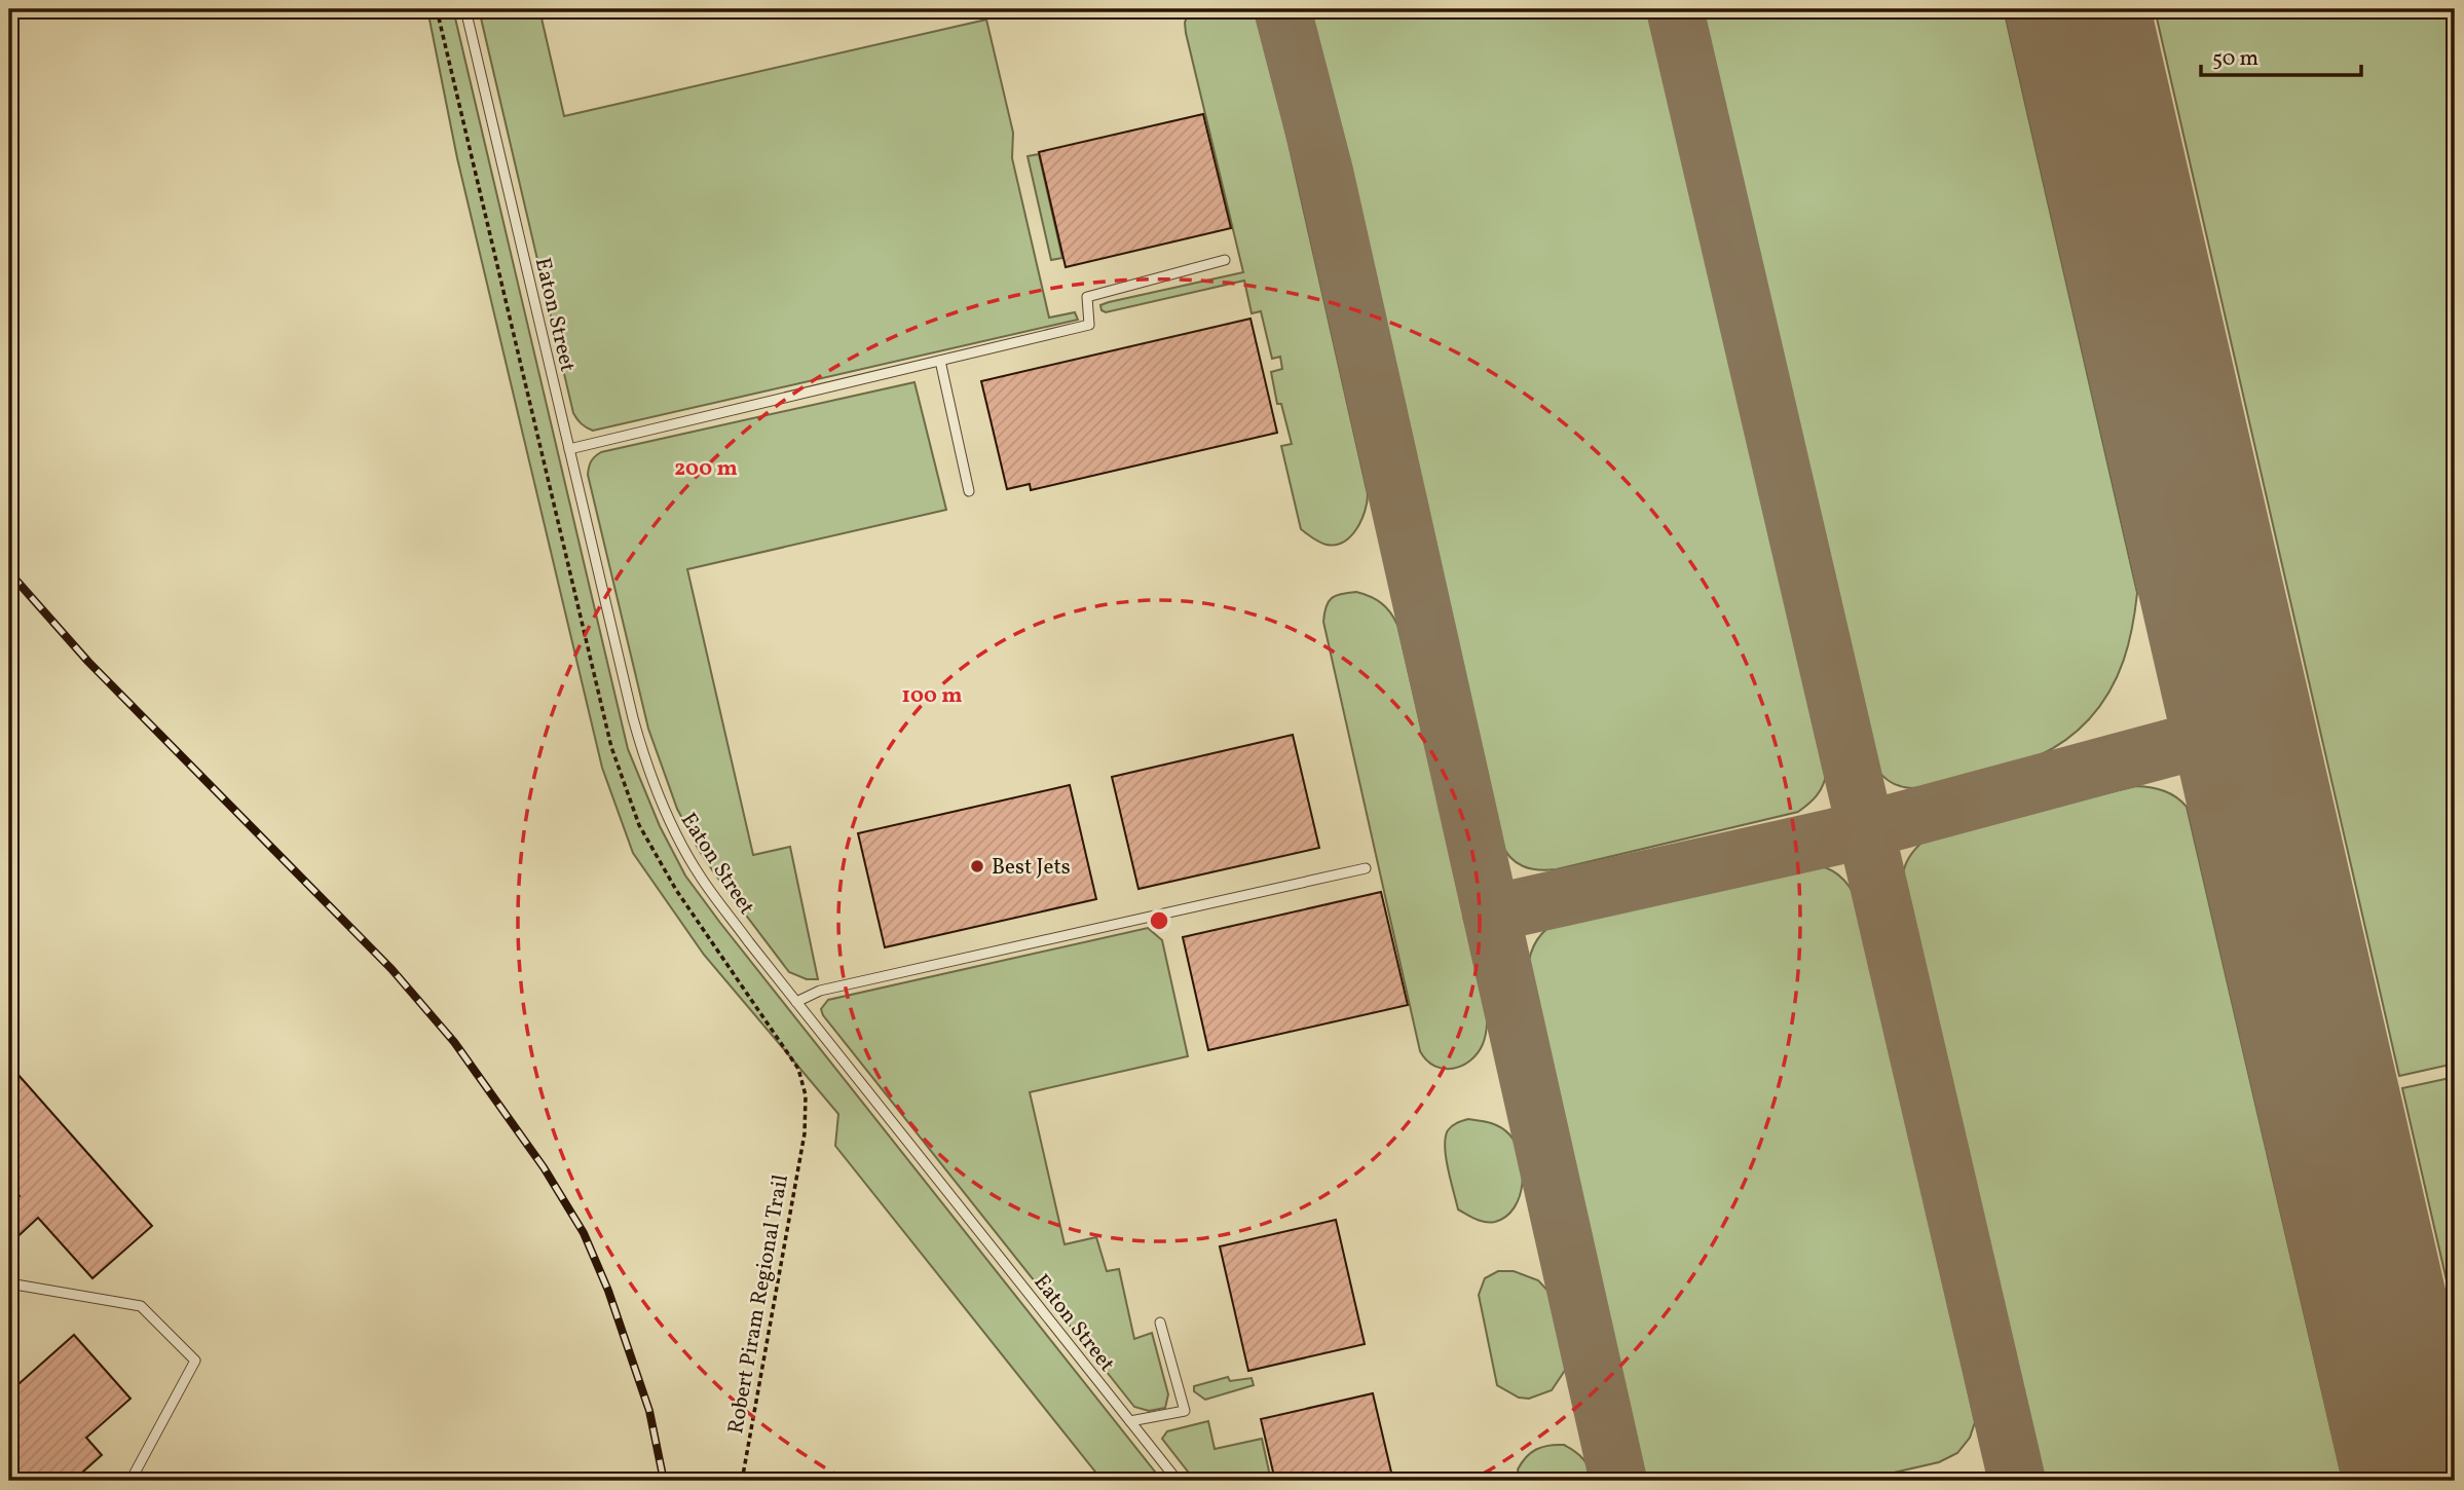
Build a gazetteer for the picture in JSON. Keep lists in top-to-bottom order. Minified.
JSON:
{"streets":{"lane":["Eaton Street"],"path":["Robert Piram Regional Trail"]},"places":["Best Jets"],"scale_bar":"50 m","rings":["200 m","100 m"]}
